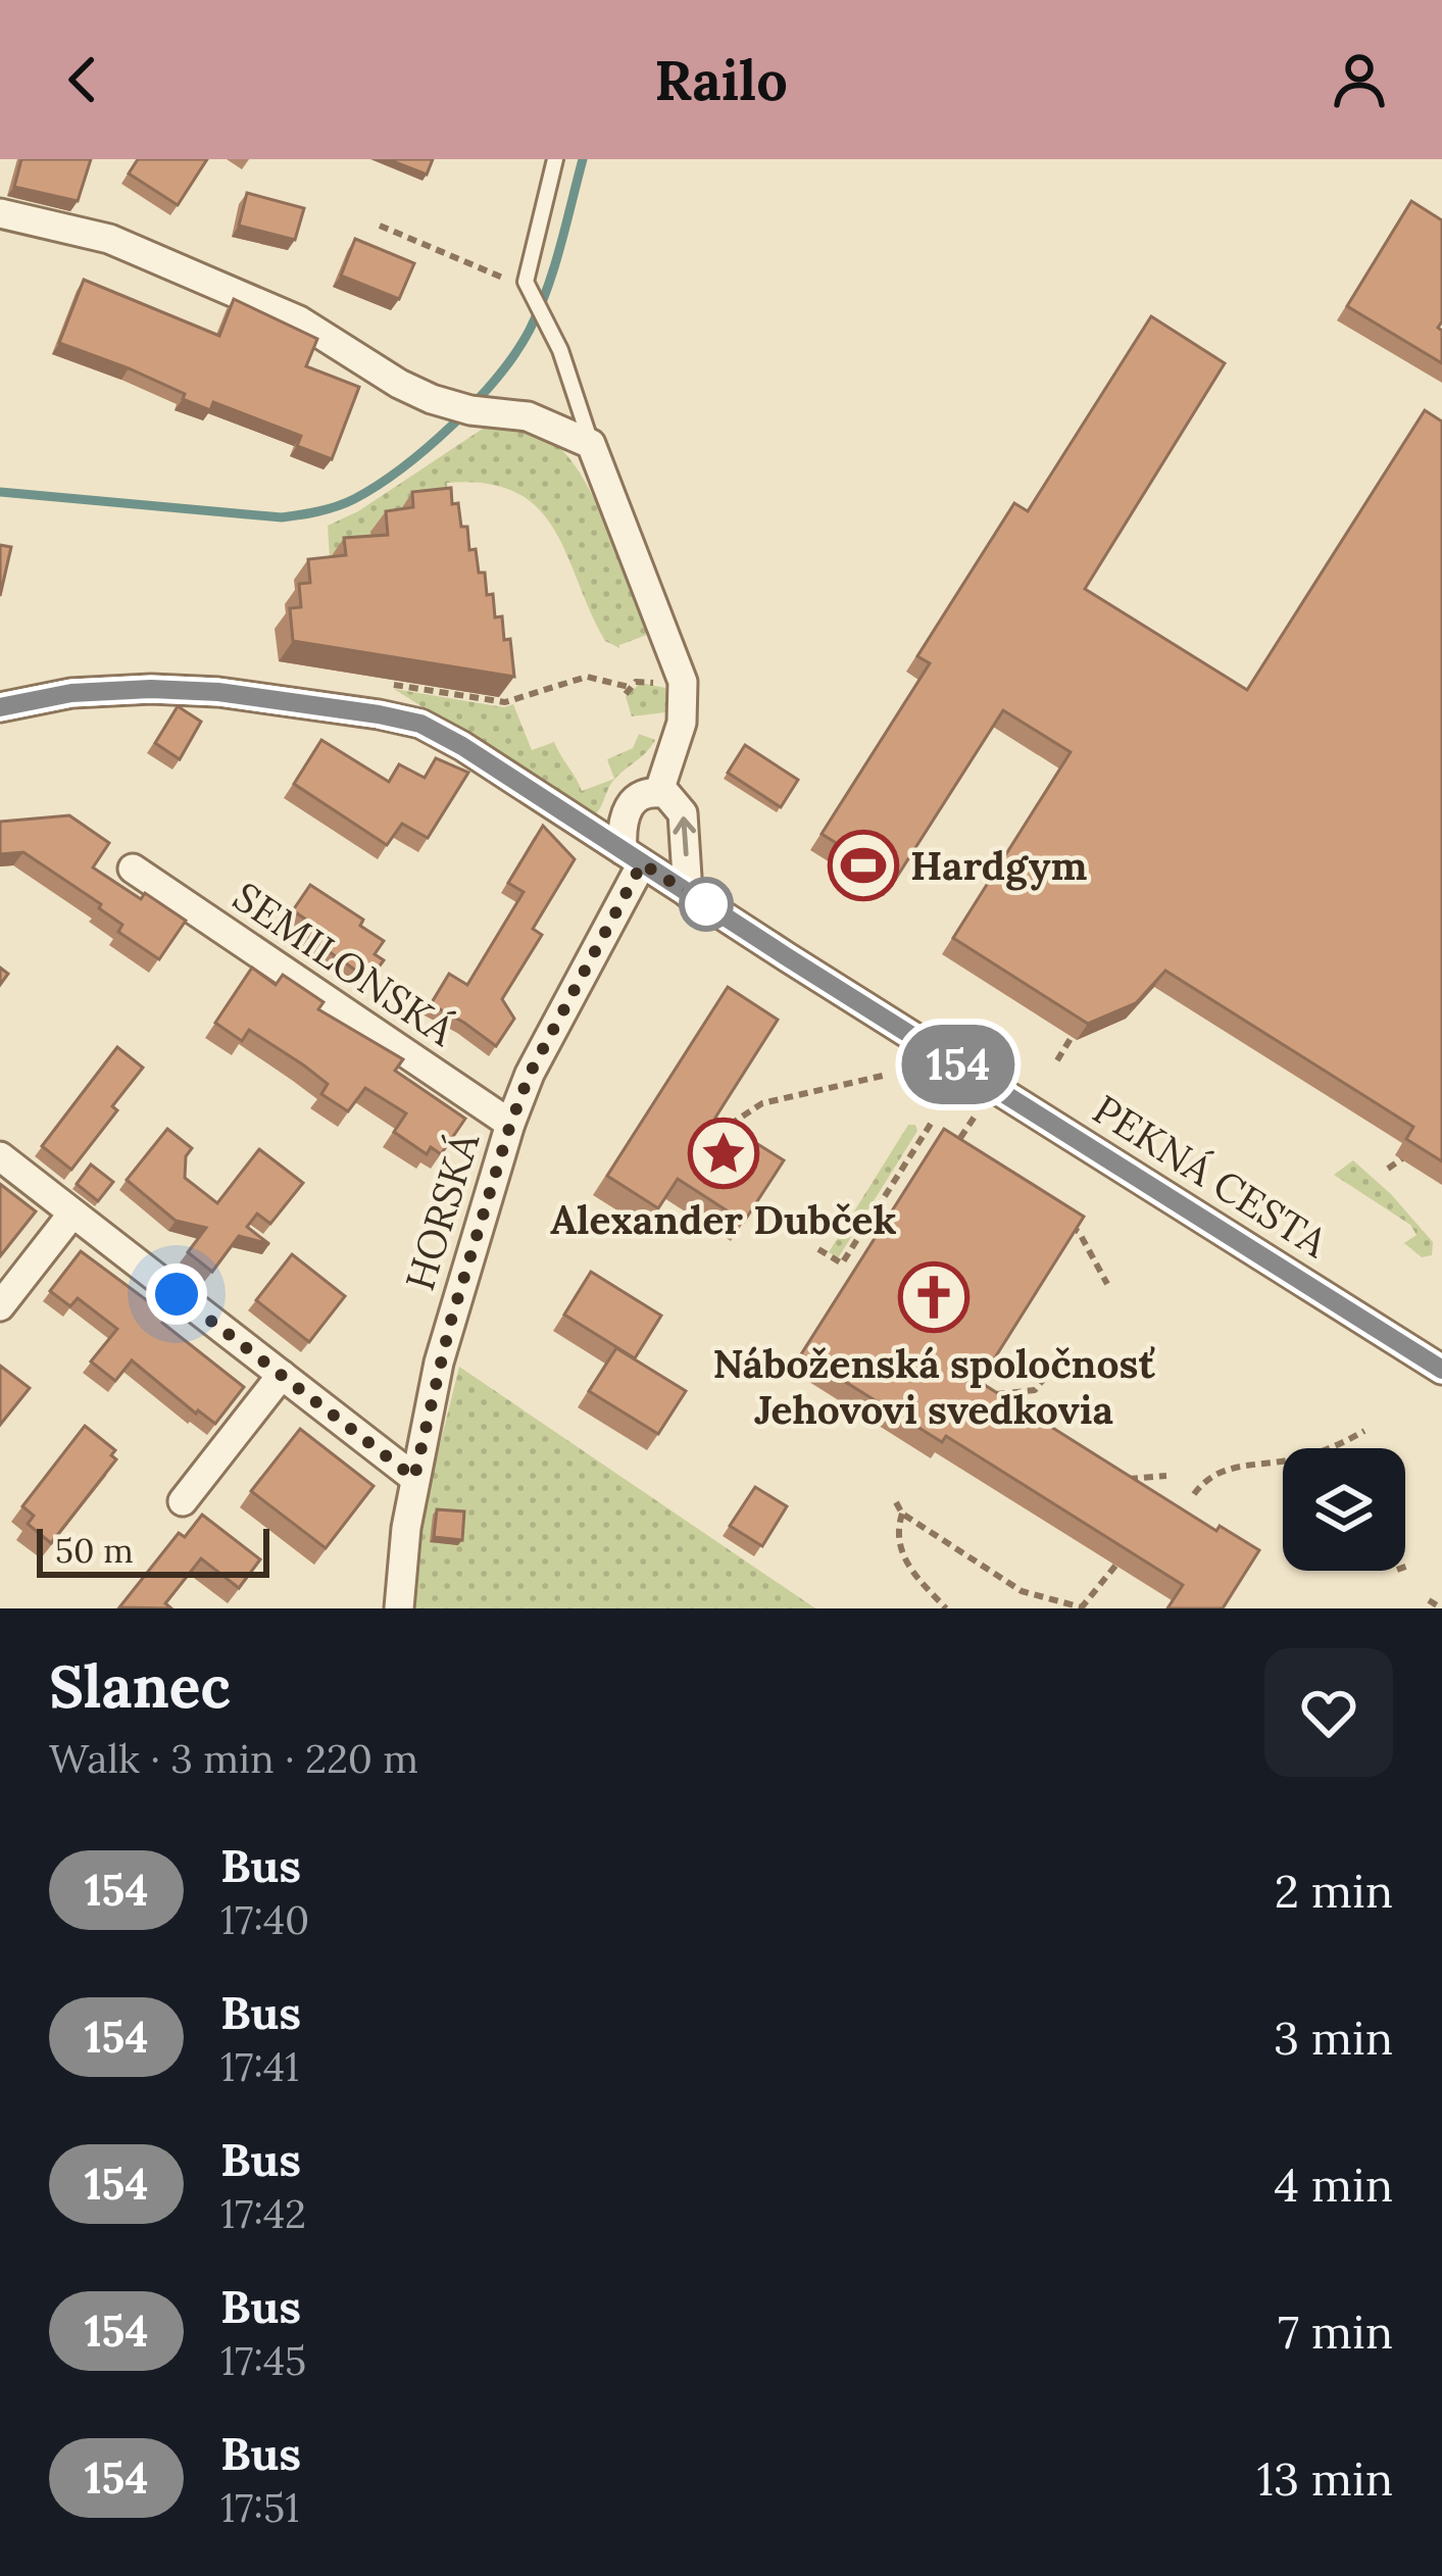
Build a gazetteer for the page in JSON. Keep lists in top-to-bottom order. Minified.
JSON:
{"streets":{"street":["SEMILONSKÁ","PEKNÁ CESTA","HORSKÁ"]},"crossings":[["SEMILONSKÁ","HORSKÁ"],["PEKNÁ CESTA","HORSKÁ"]],"places":{"sports":["Hardgym"],"place":["Alexander Dubček"],"church":["Náboženská spoločnosť Jehovovi svedkovia"]},"lines":["bus line 154"],"scale_bar":"50 m","page":{"header":"Railo","on_map":"154","scale":"50 m","heading":["Slanec","Walk · 3 min · 220 m"],"list":[{"mark":"154","name":"Bus","note":"17:40","value":"2 min"},{"mark":"154","name":"Bus","note":"17:41","value":"3 min"},{"mark":"154","name":"Bus","note":"17:42","value":"4 min"},{"mark":"154","name":"Bus","note":"17:45","value":"7 min"},{"mark":"154","name":"Bus","note":"17:51","value":"13 min"}]}}
